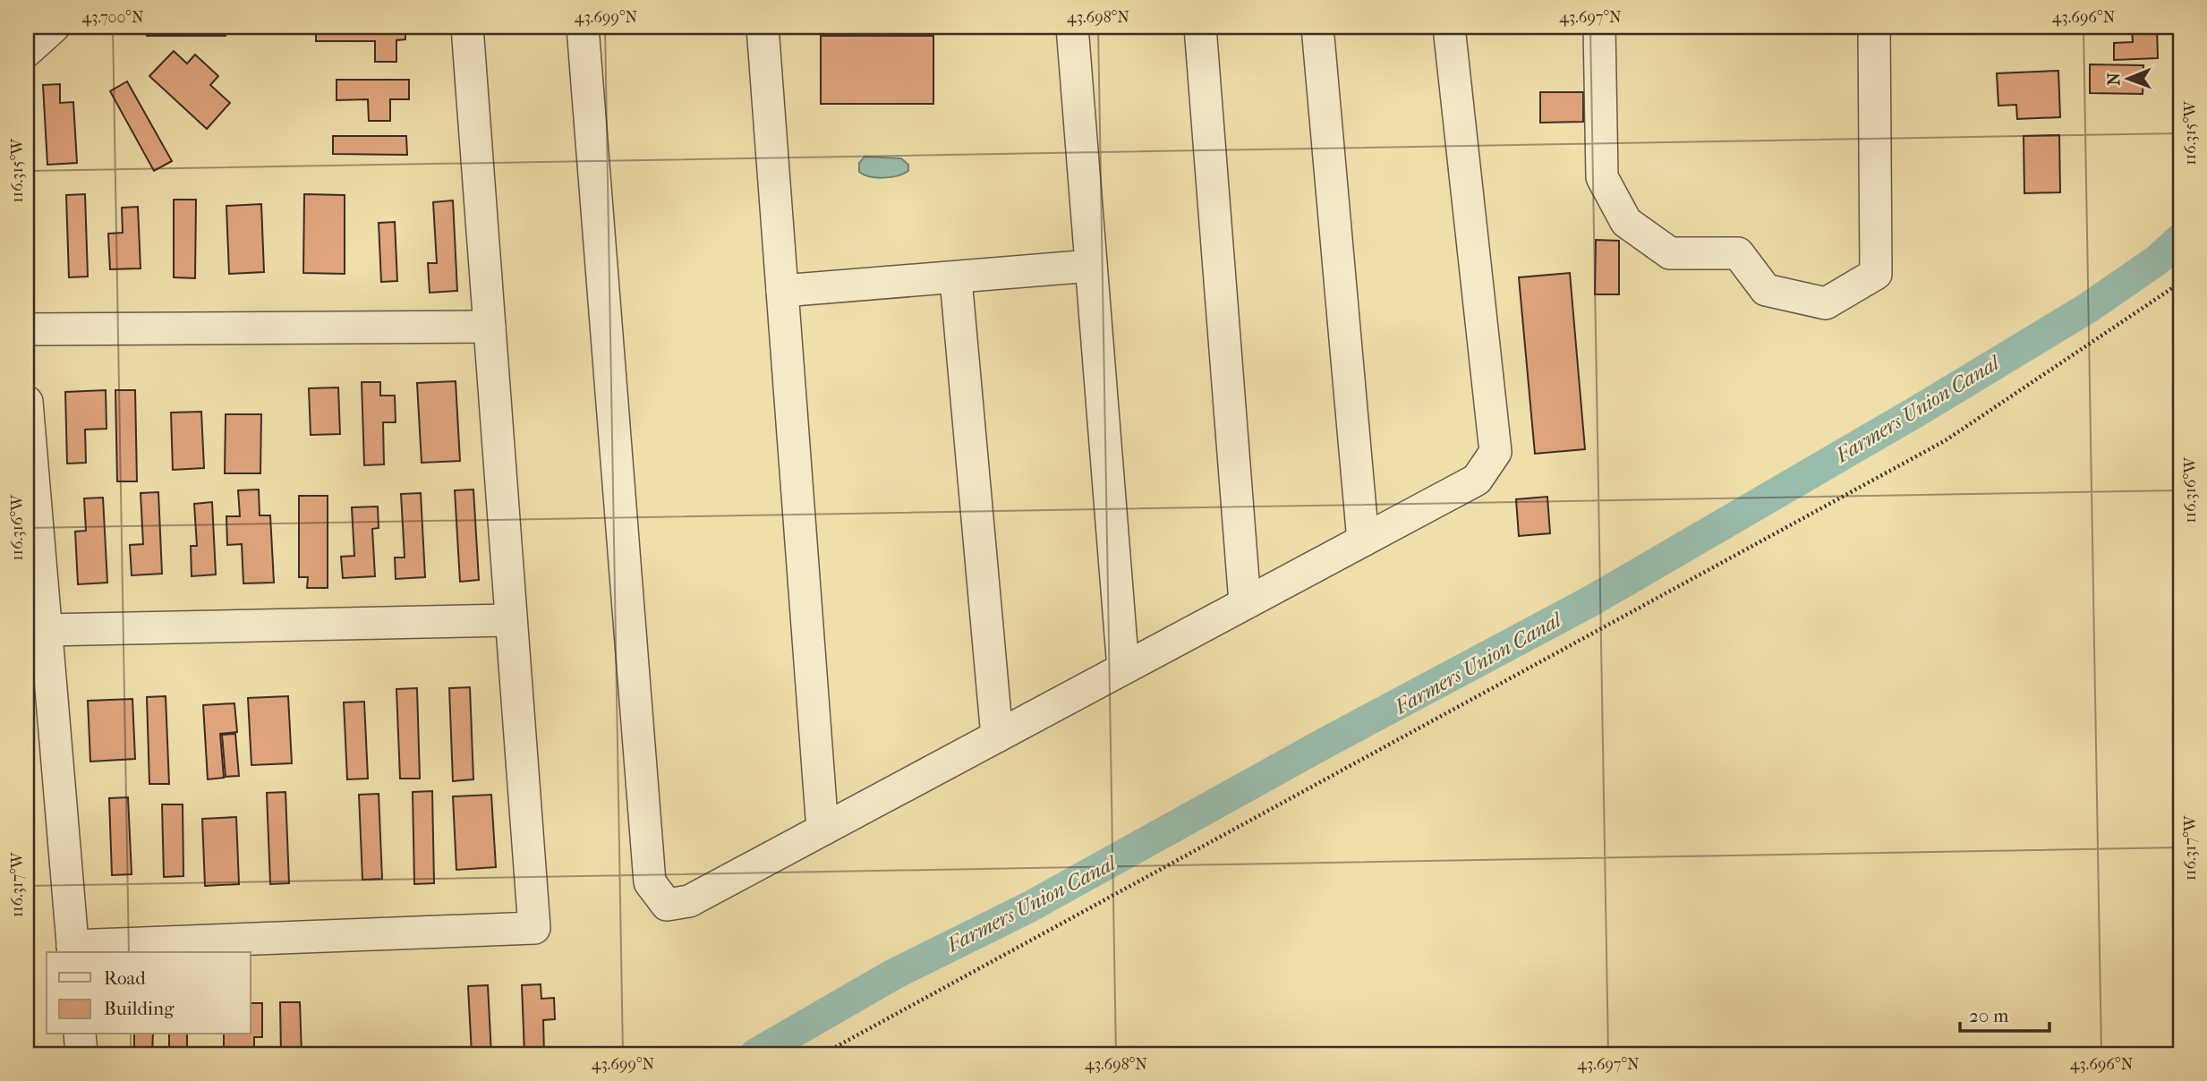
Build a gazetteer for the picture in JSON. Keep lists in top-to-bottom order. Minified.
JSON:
{"water":["Farmers Union Canal"],"legend":["Road","Building"],"scale_bar":"20 m","north":"left","coordinates":["43.700°N","43.699°N","43.698°N","43.697°N","43.696°N","116.315°W","116.316°W","116.317°W"]}
